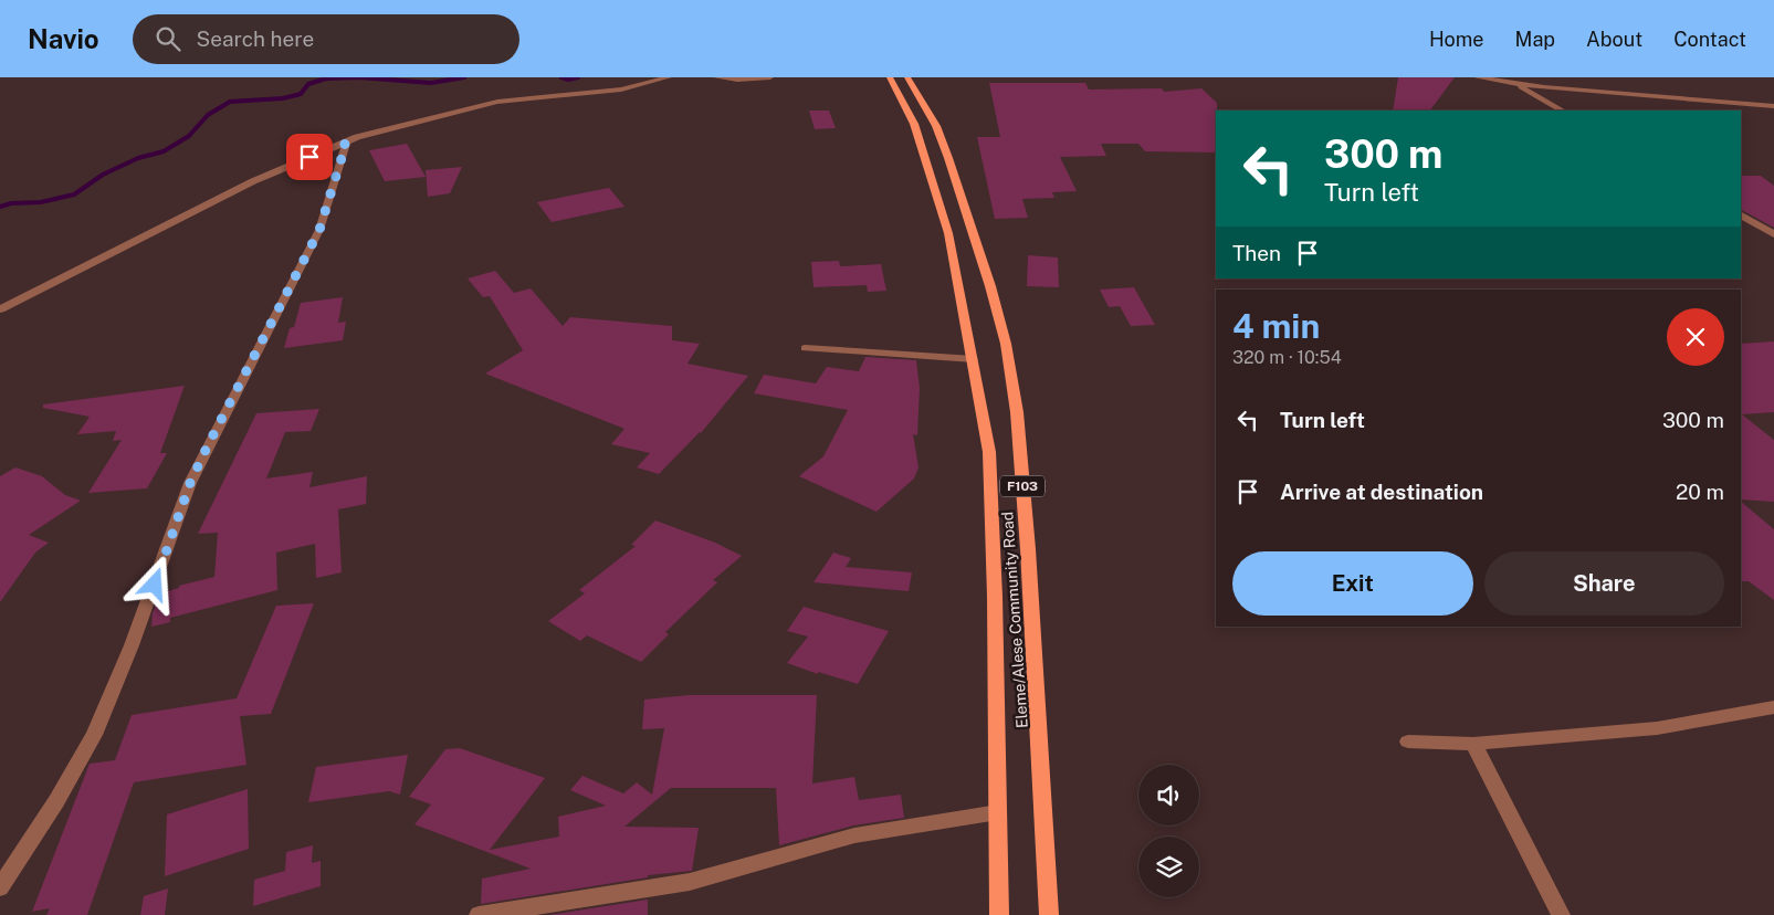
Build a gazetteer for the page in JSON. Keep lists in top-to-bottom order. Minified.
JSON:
{"streets":{"main road":["F103","Eleme/Alese Community Road"]},"page":{"header":"Navio","search":"Search here","nav":["Home","Map","About","Contact"],"turn":["300 m","Turn left"],"then":"Then","heading":["4 min","320 m · 10:54"],"list":[{"name":"Turn left","value":"300 m"},{"name":"Arrive at destination","value":"20 m"}],"buttons":["Exit","Share"]}}
